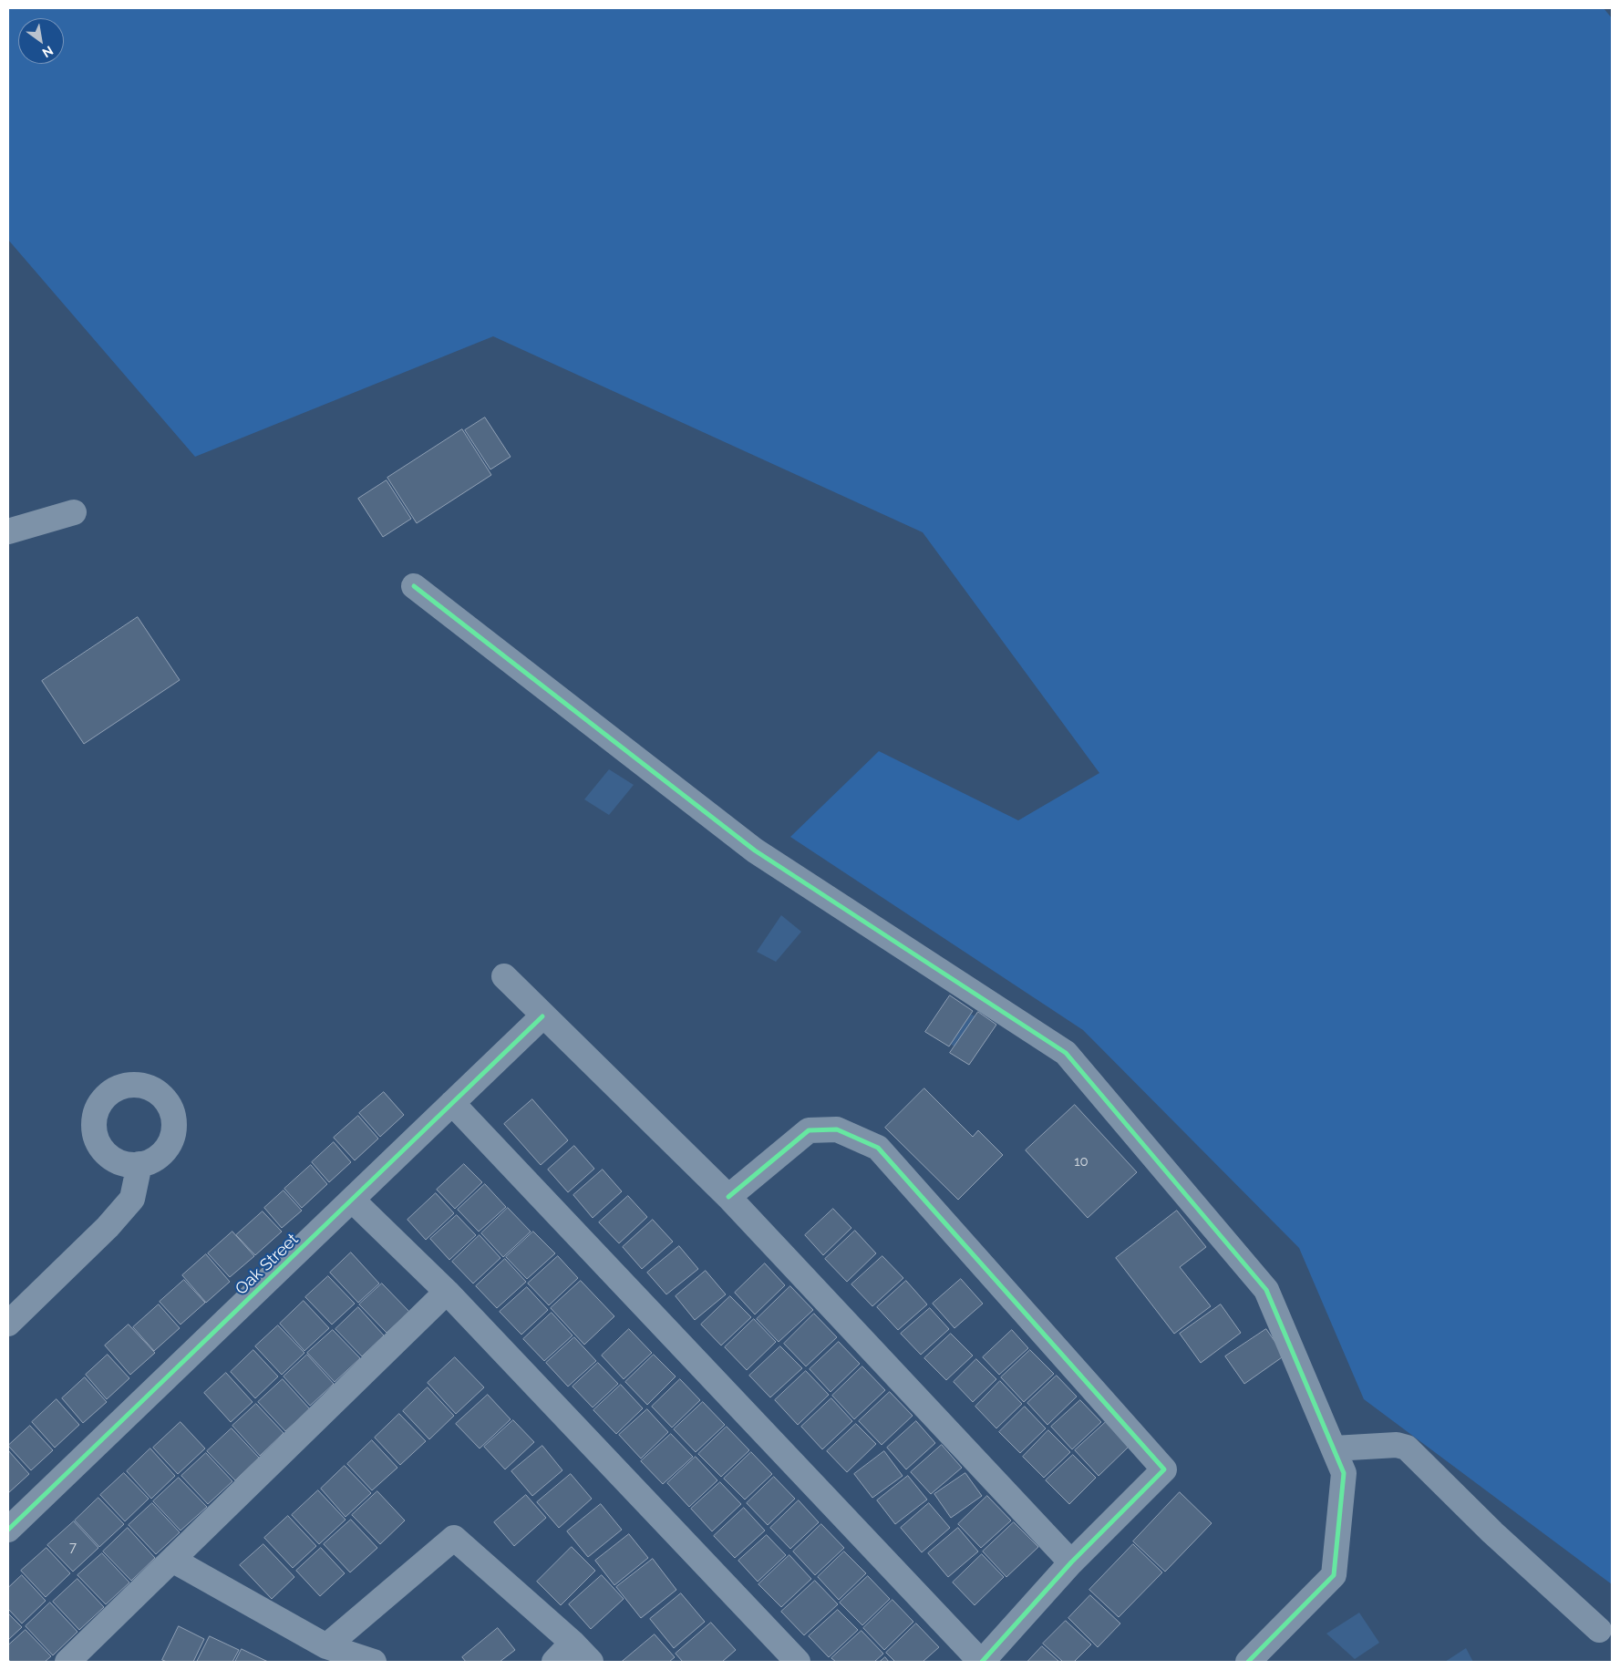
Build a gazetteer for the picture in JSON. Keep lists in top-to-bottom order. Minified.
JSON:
{"streets":{"street":["Oak Street"]},"house_numbers":["10","7"],"north":"bottom right"}
